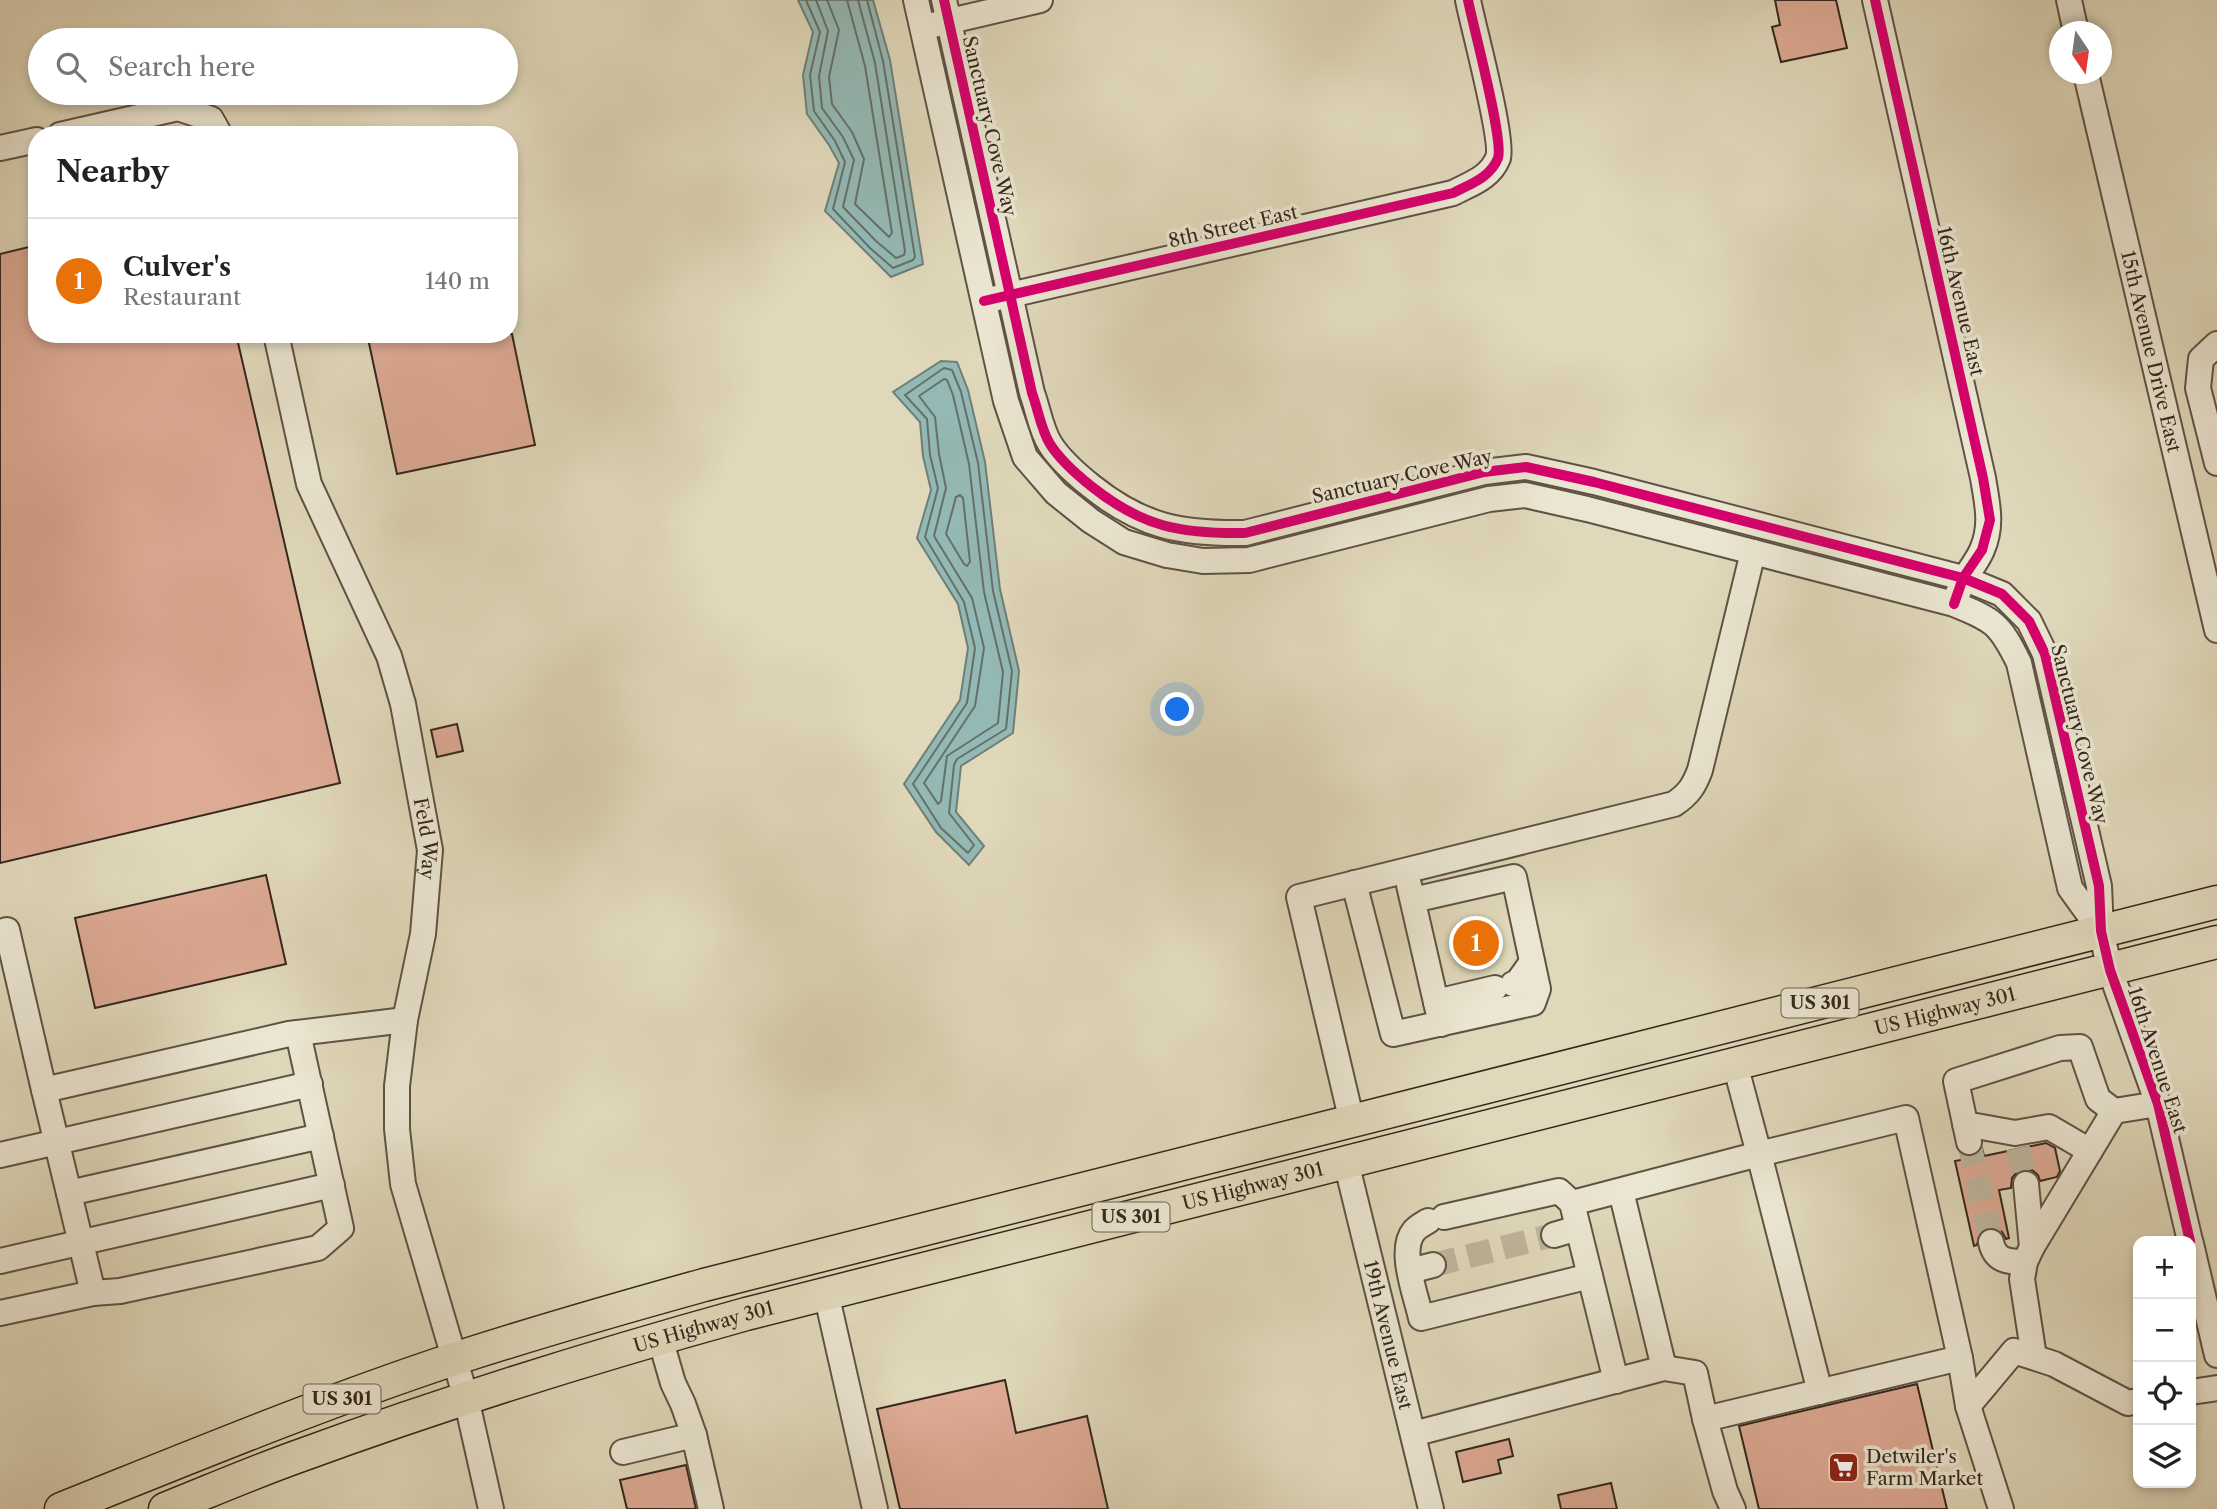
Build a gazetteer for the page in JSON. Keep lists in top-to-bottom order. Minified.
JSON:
{"streets":{"main road":["US 301","US Highway 301"],"street":["Sanctuary Cove Way","8th Street East","16th Avenue East","15th Avenue Drive East","Feld Way","19th Avenue East"]},"crossings":[["Sanctuary Cove Way","8th Street East"],["Sanctuary Cove Way","16th Avenue East"],["Sanctuary Cove Way","US 301"],["16th Avenue East","US 301"],["16th Avenue East","US Highway 301"],["Feld Way","US 301"],["Feld Way","US Highway 301"],["US 301","US Highway 301"],["US Highway 301","19th Avenue East"]],"places":{"supermarket":["Detwiler's Farm Market"]},"north":"bottom","page":{"search":"Search here","heading":"Nearby","list":[{"mark":"1","name":"Culver's","note":"Restaurant","value":"140 m"}],"pins":"1","map_buttons":["+","−"]}}
